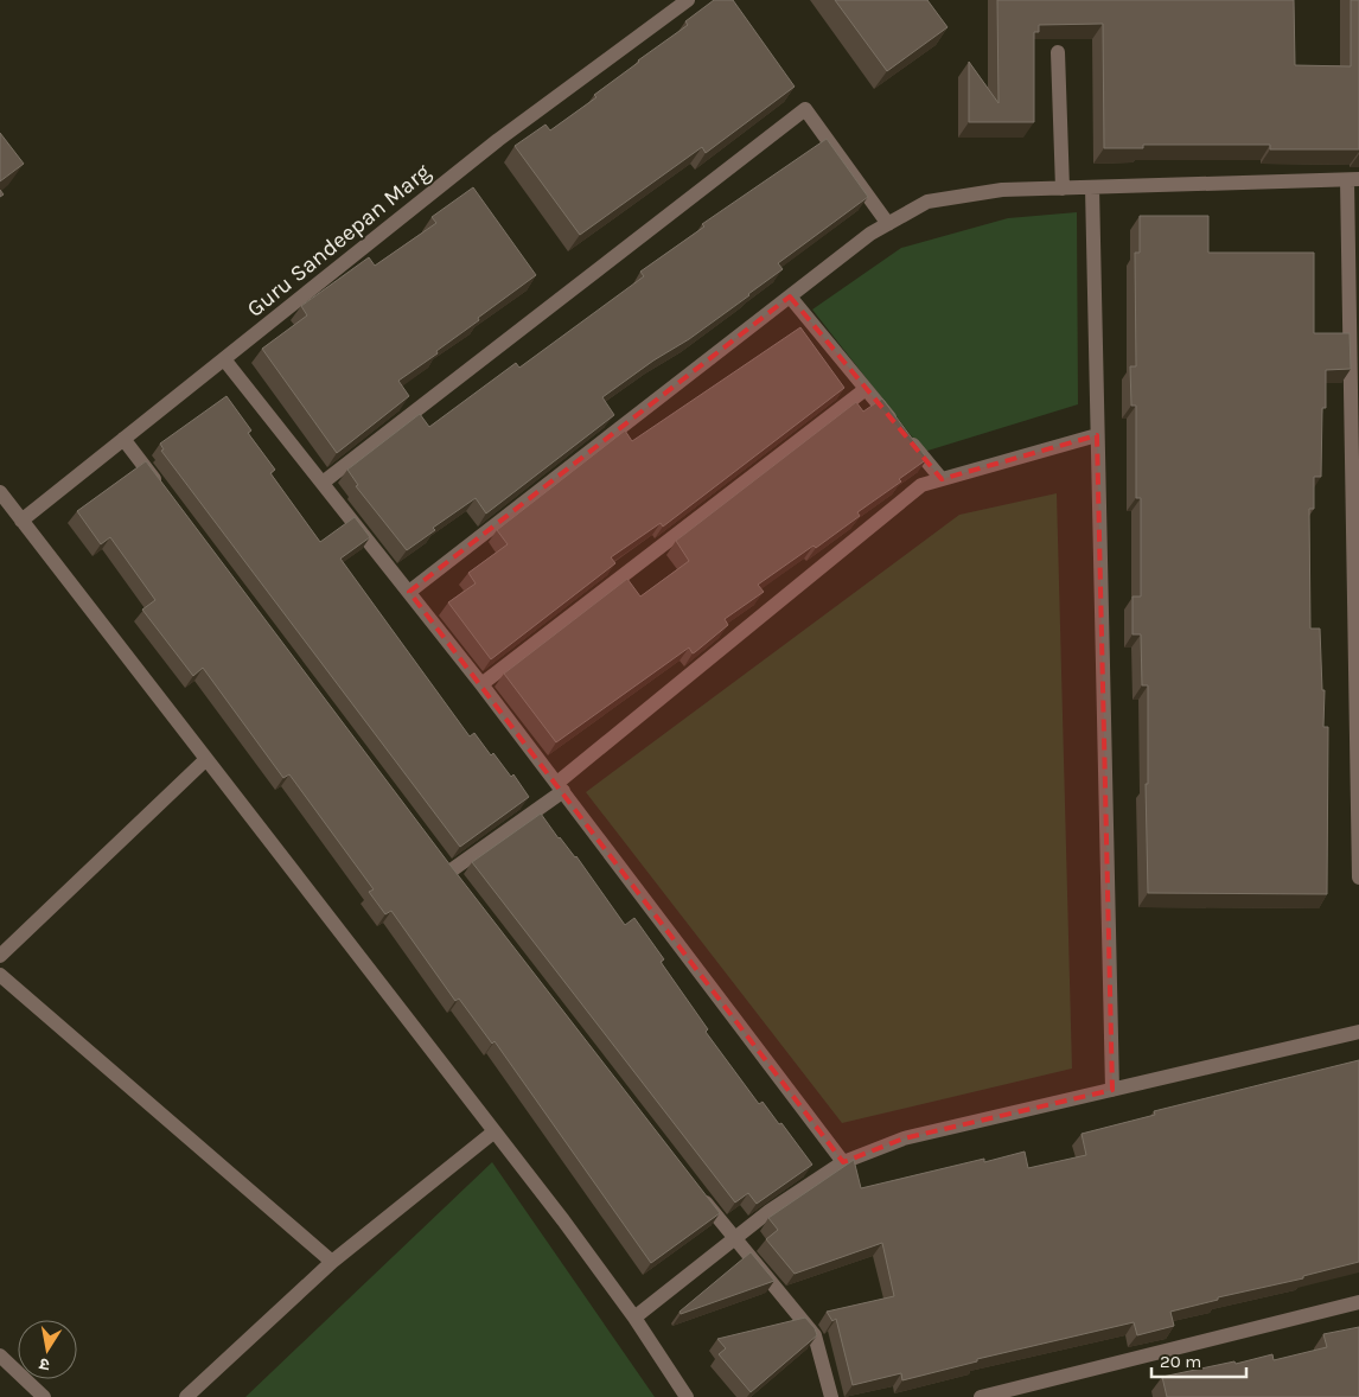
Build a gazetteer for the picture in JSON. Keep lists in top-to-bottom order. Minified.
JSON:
{"streets":{"street":["Guru Sandeepan Marg"]},"scale_bar":"20 m","north":"bottom"}
